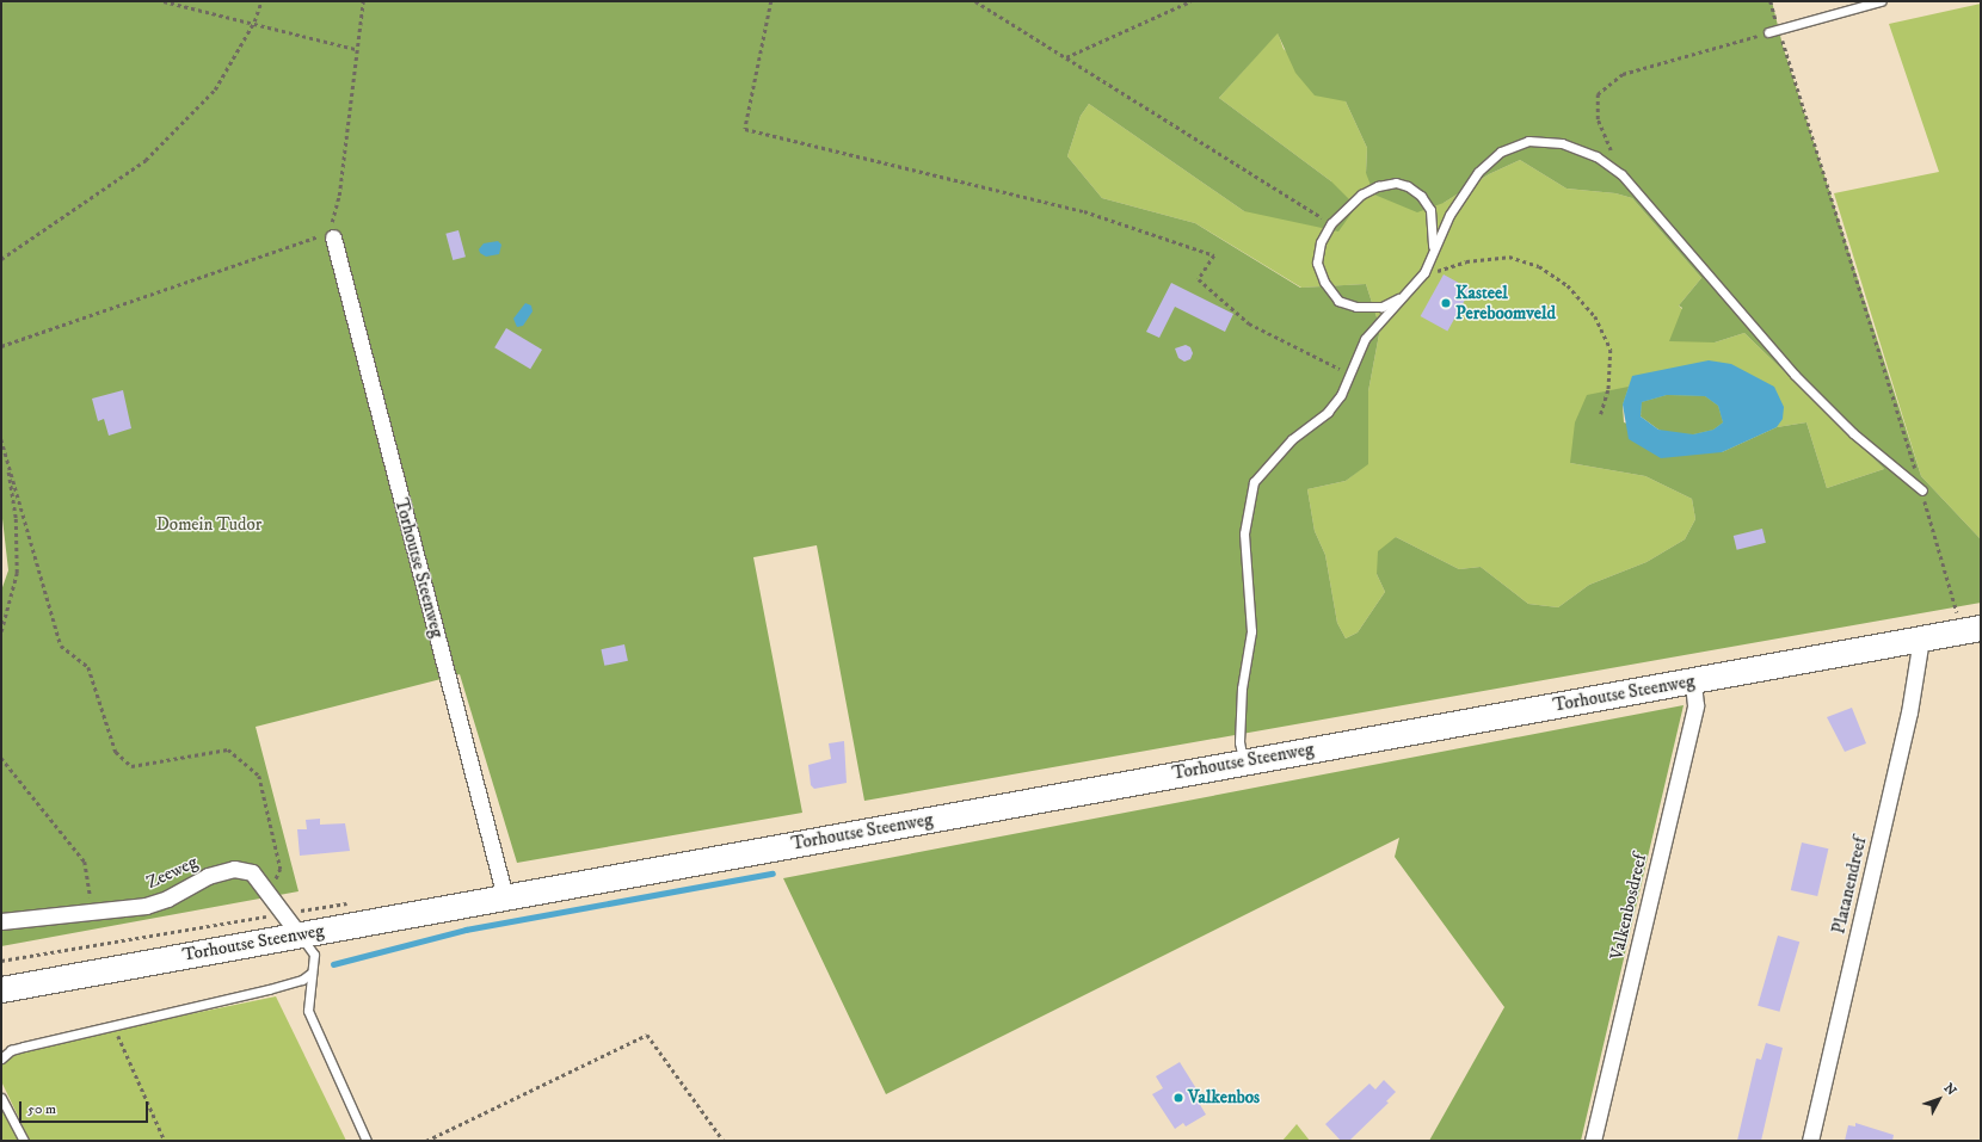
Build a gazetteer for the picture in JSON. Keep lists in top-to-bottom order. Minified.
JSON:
{"streets":{"main road":["Torhoutse Steenweg"],"street":["Zeeweg","Platanendreef","Valkenbosdreef"]},"crossings":[["Torhoutse Steenweg","Zeeweg"],["Torhoutse Steenweg","Platanendreef"],["Torhoutse Steenweg","Valkenbosdreef"]],"parks":["Domein Tudor"],"places":["Kasteel Pereboomveld","Valkenbos"],"scale_bar":"50 m","north":"top right"}
